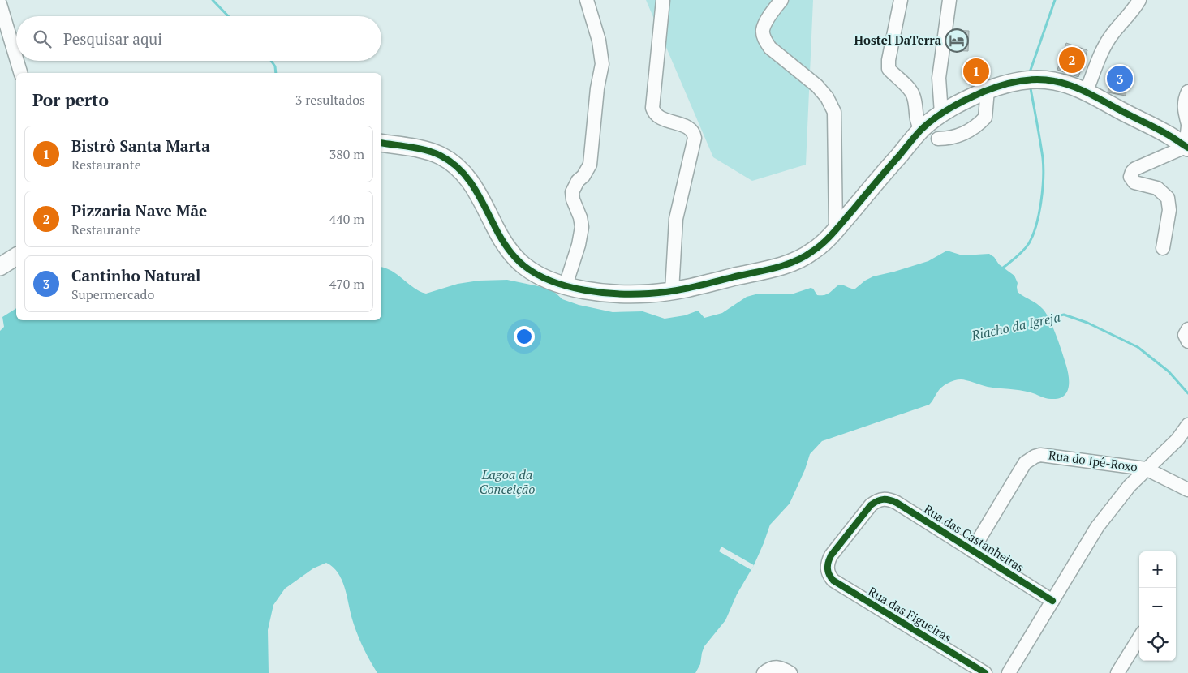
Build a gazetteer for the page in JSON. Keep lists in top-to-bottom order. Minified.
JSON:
{"streets":{"street":["Rua do Ipê-Roxo","Rua das Castanheiras","Rua das Figueiras"]},"crossings":[["Rua do Ipê-Roxo","Rua das Castanheiras"],["Rua das Castanheiras","Rua das Figueiras"]],"water":["Riacho da Igreja","Lagoa da Conceição"],"places":{"hotel":["Hostel DaTerra"]},"page":{"search":"Pesquisar aqui","pins":["2","1","3"],"heading":["Por perto","3 resultados"],"list":[{"mark":"1","name":"Bistrô Santa Marta","note":"Restaurante","value":"380 m"},{"mark":"2","name":"Pizzaria Nave Mãe","note":"Restaurante","value":"440 m"},{"mark":"3","name":"Cantinho Natural","note":"Supermercado","value":"470 m"}],"map_buttons":["+","−"]}}
